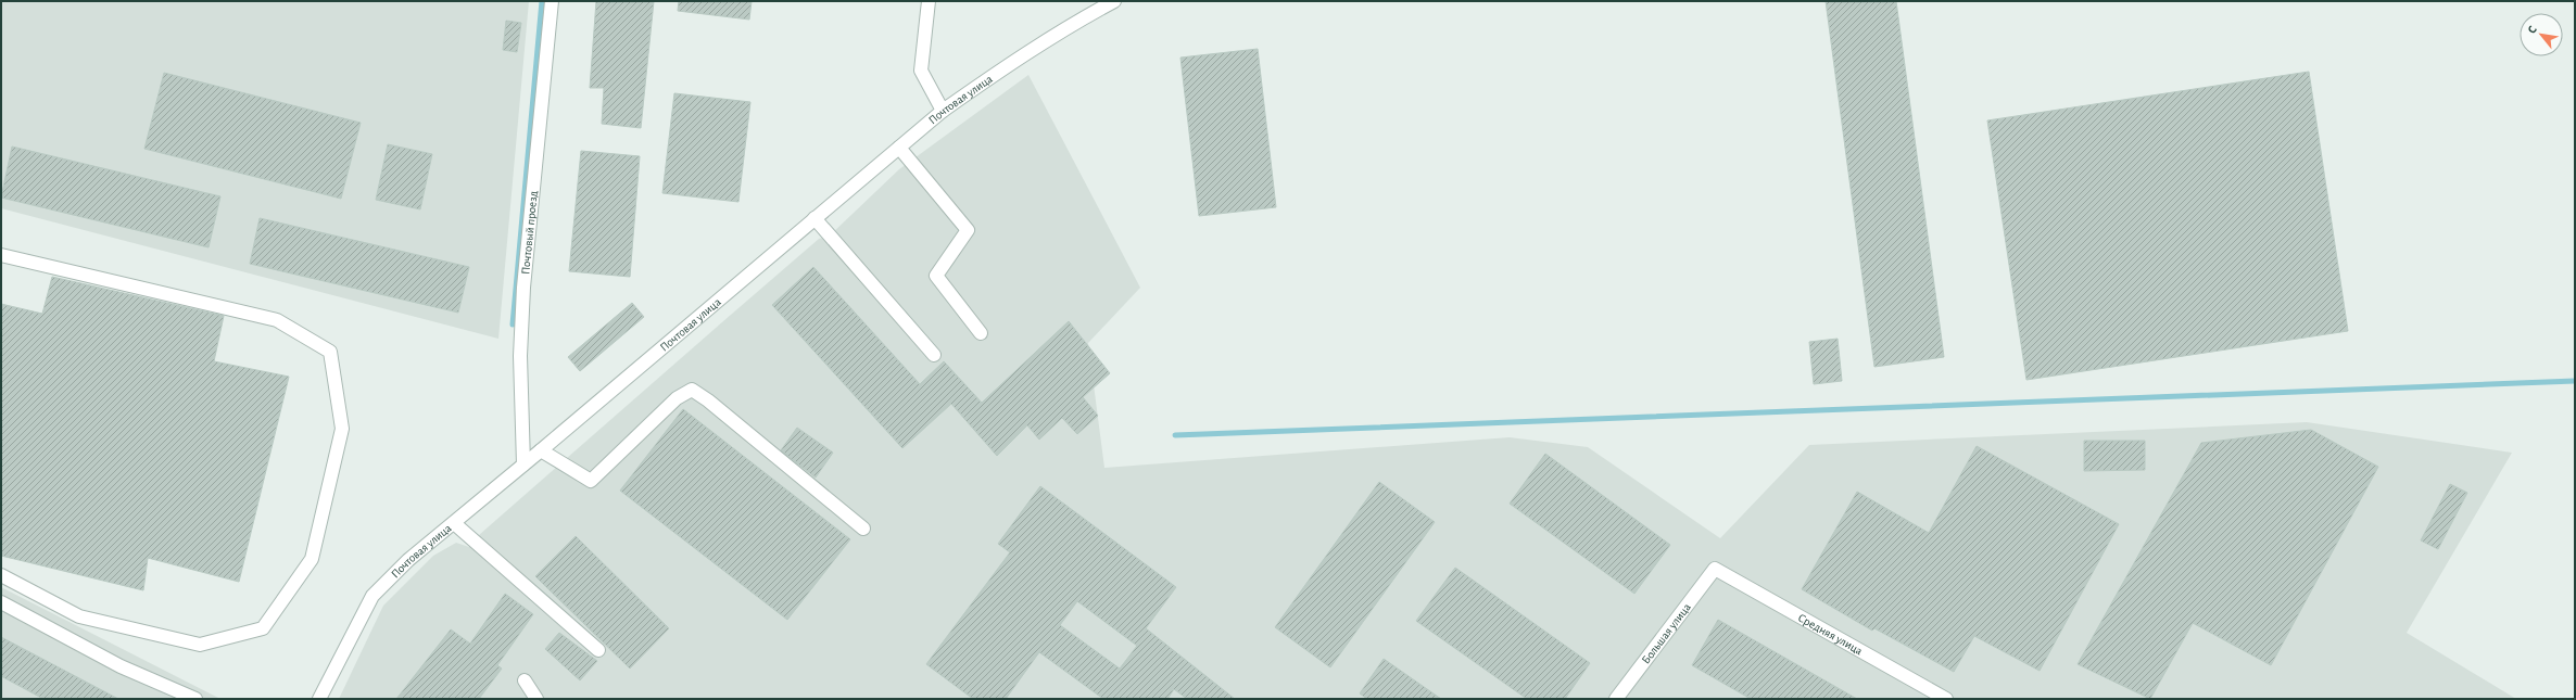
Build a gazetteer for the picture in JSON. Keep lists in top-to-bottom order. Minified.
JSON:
{"streets":{"street":["Почтовая улица","Почтовый проезд","Большая улица","Средняя улица"]},"crossings":[["Почтовая улица","Почтовый проезд"],["Большая улица","Средняя улица"]],"north":"top left"}
